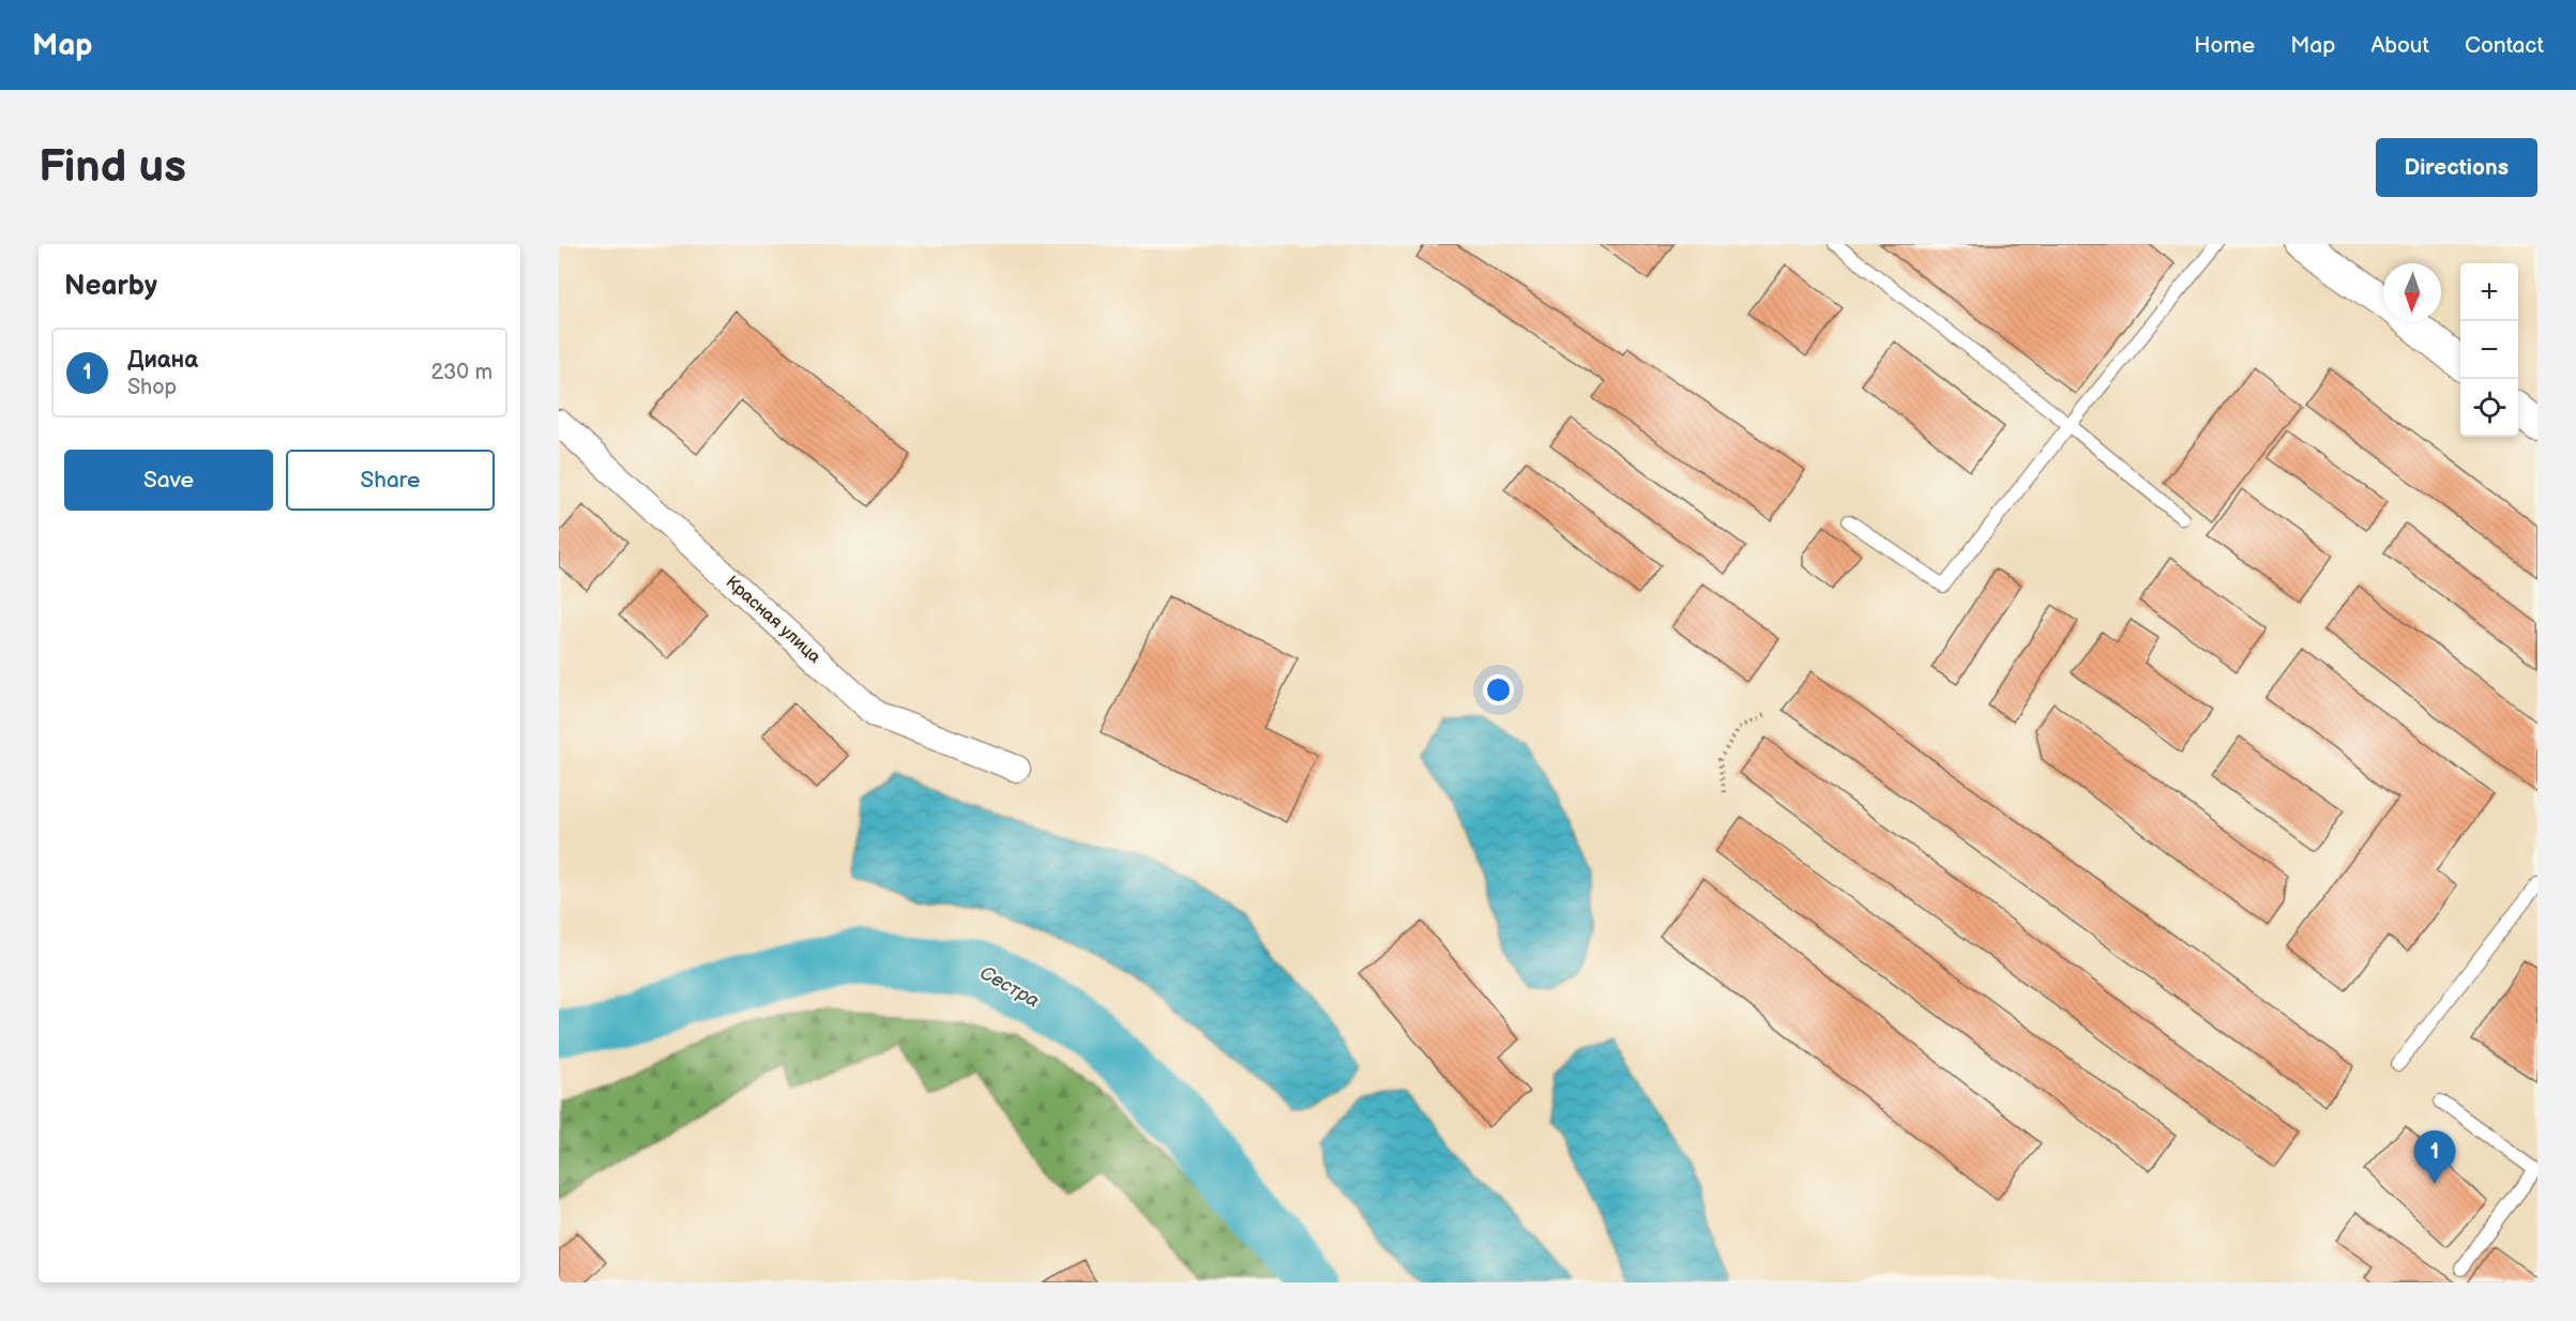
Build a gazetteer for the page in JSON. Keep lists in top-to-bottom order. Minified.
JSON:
{"streets":{"street":["Красная улица"]},"water":["Сестра"],"north":"bottom","page":{"header":"Map","nav":["Home","Map","About","Contact"],"buttons":["Directions",["Save","Share"]],"title":"Find us","heading":"Nearby","map_buttons":["+","−"],"list":[{"mark":"1","name":"Диана","note":"Shop","value":"230 m"}],"pins":"1"}}
